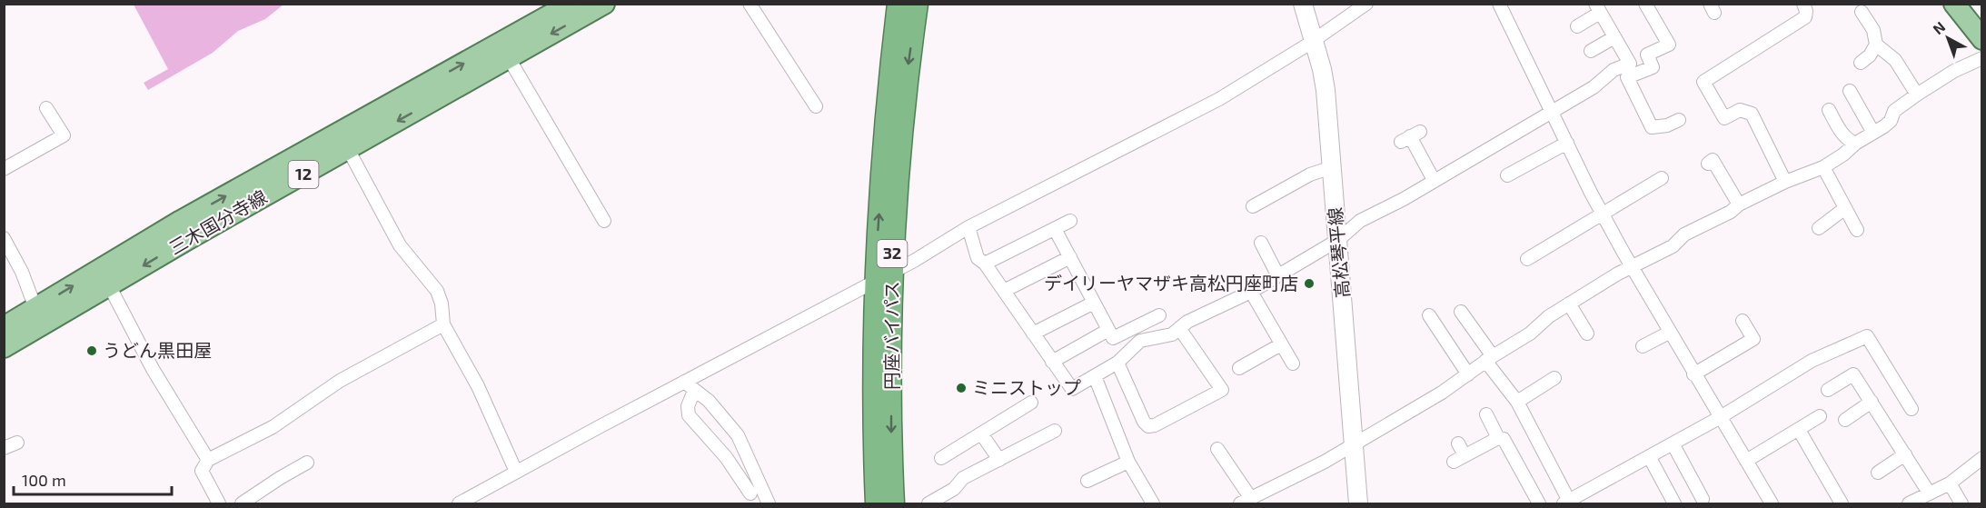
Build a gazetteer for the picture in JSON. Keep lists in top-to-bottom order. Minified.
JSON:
{"streets":{"highway":["32","円座バイパス"],"main road":["12","三木国分寺線","高松琴平線"]},"places":["デイリーヤマザキ高松円座町店","うどん黒田屋","ミニストップ"],"scale_bar":"100 m","north":"top left"}
